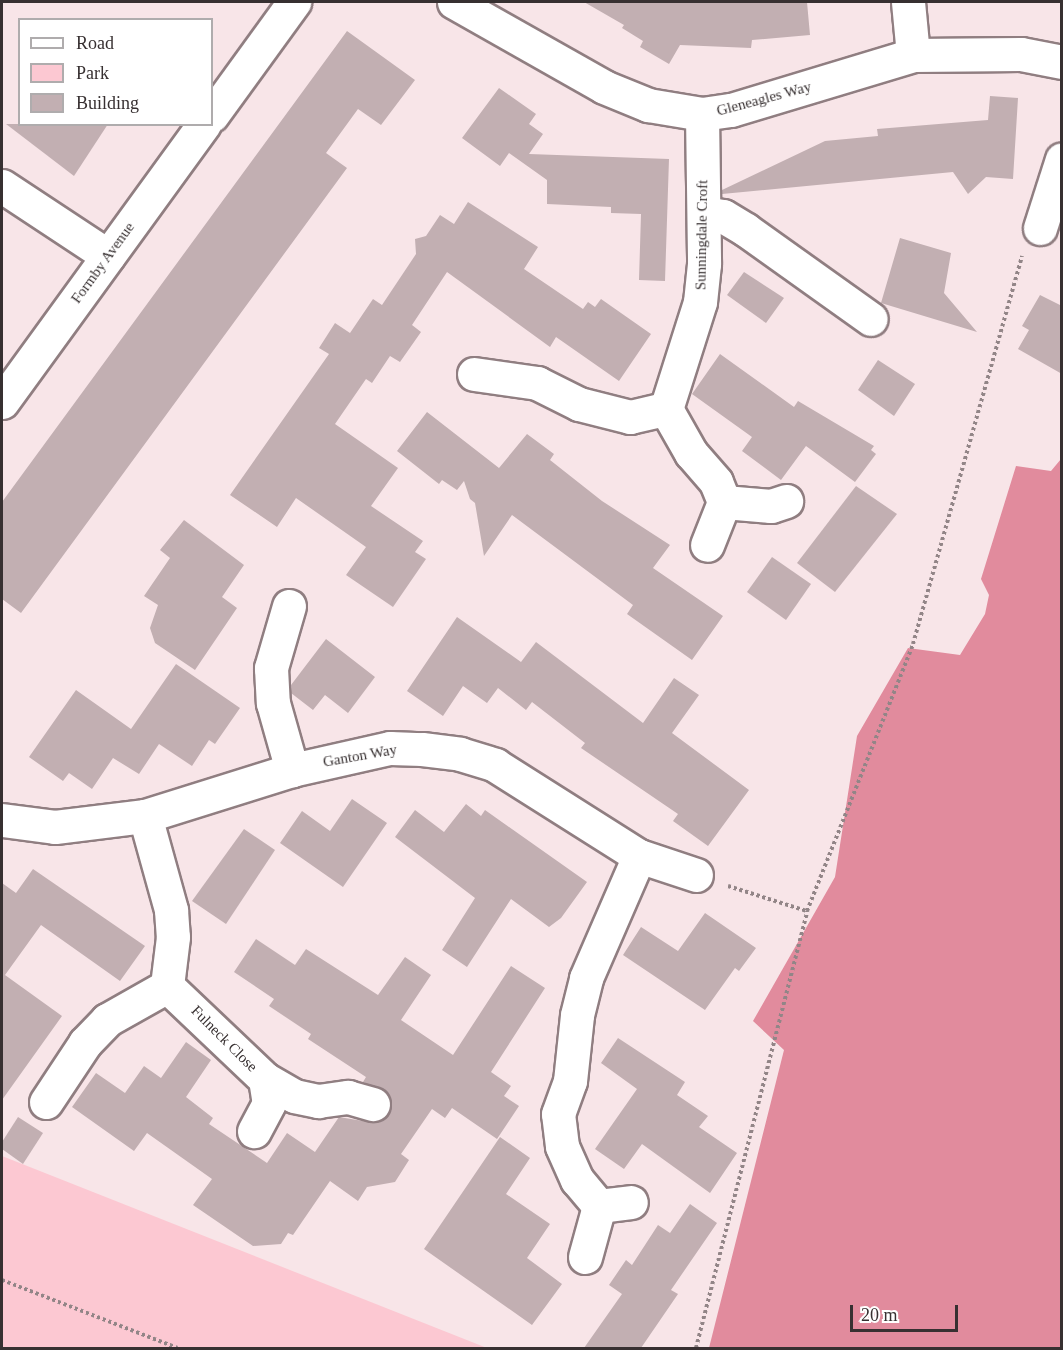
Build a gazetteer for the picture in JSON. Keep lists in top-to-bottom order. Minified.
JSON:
{"streets":{"street":["Gleneagles Way","Sunningdale Croft","Formby Avenue","Ganton Way","Fulneck Close"]},"crossings":[["Gleneagles Way","Sunningdale Croft"]],"legend":["Road","Park","Building"],"scale_bar":"20 m"}
